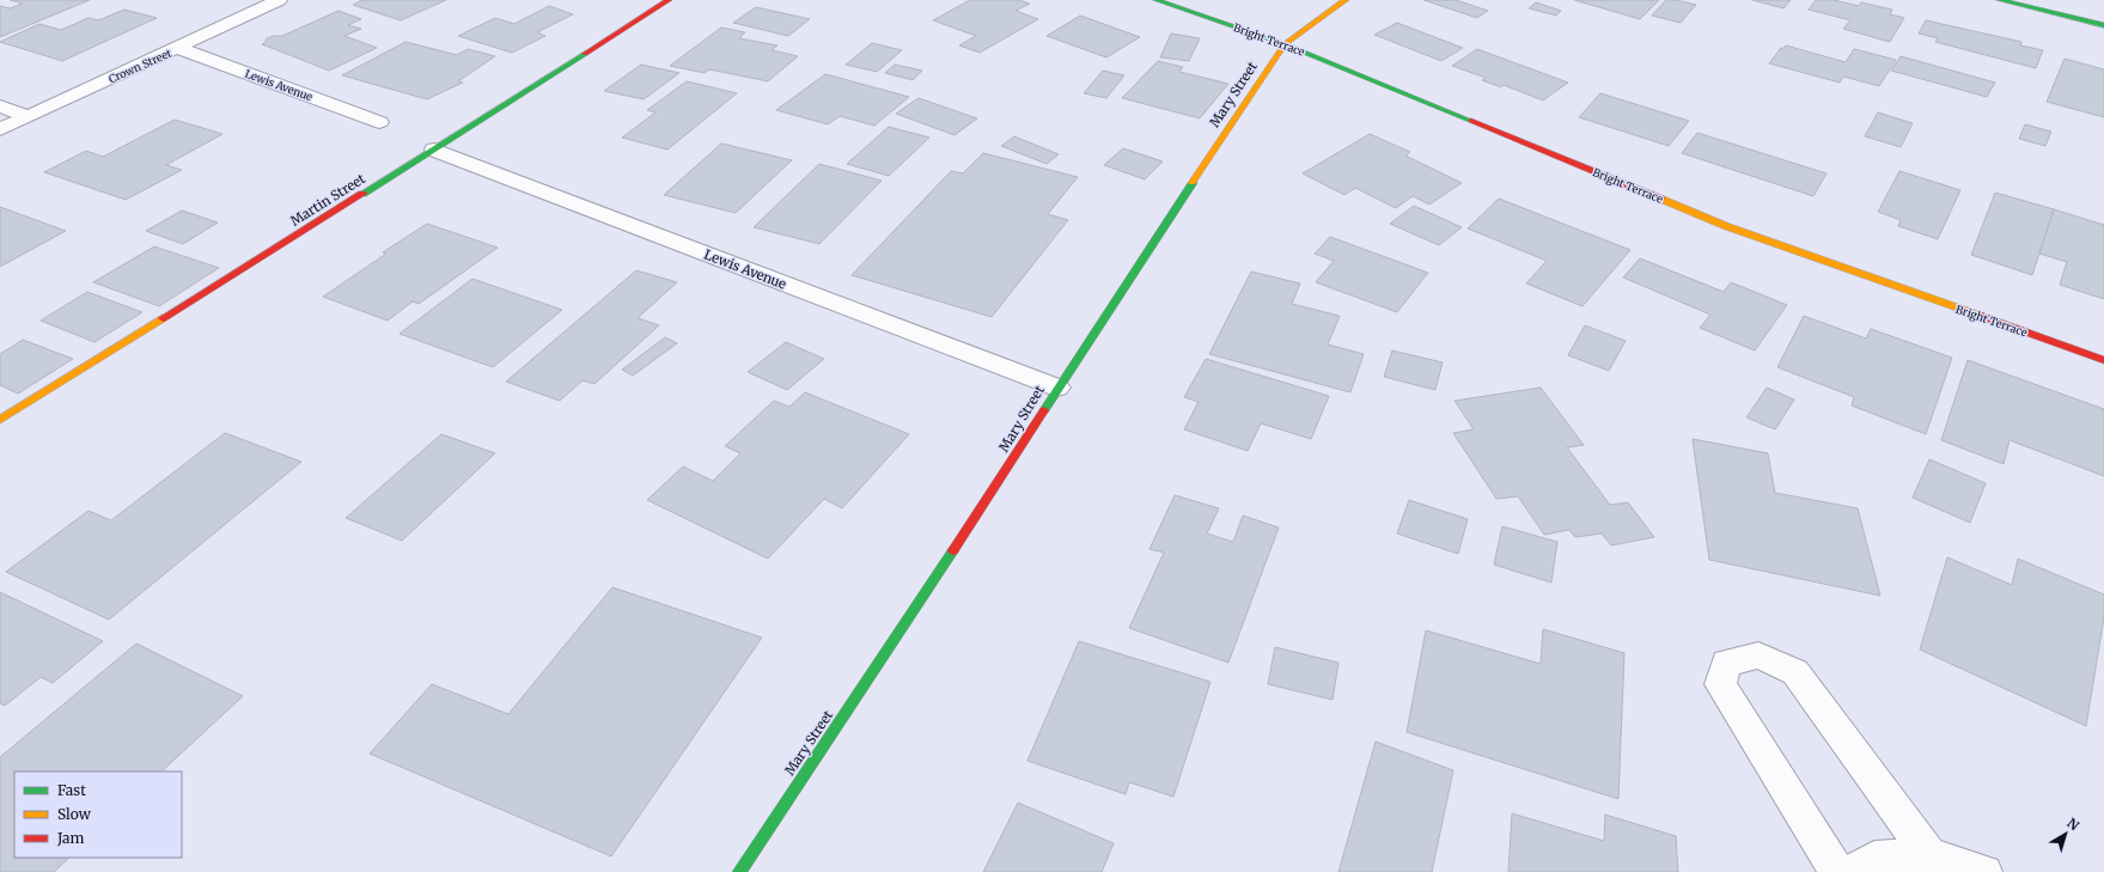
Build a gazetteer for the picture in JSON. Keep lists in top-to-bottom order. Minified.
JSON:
{"streets":{"street":["Bright Terrace","Crown Street","Lewis Avenue","Mary Street","Martin Street"]},"crossings":[["Bright Terrace","Mary Street"],["Crown Street","Lewis Avenue"],["Lewis Avenue","Mary Street"],["Lewis Avenue","Martin Street"]],"legend":["Fast","Slow","Jam"],"north":"top right"}
